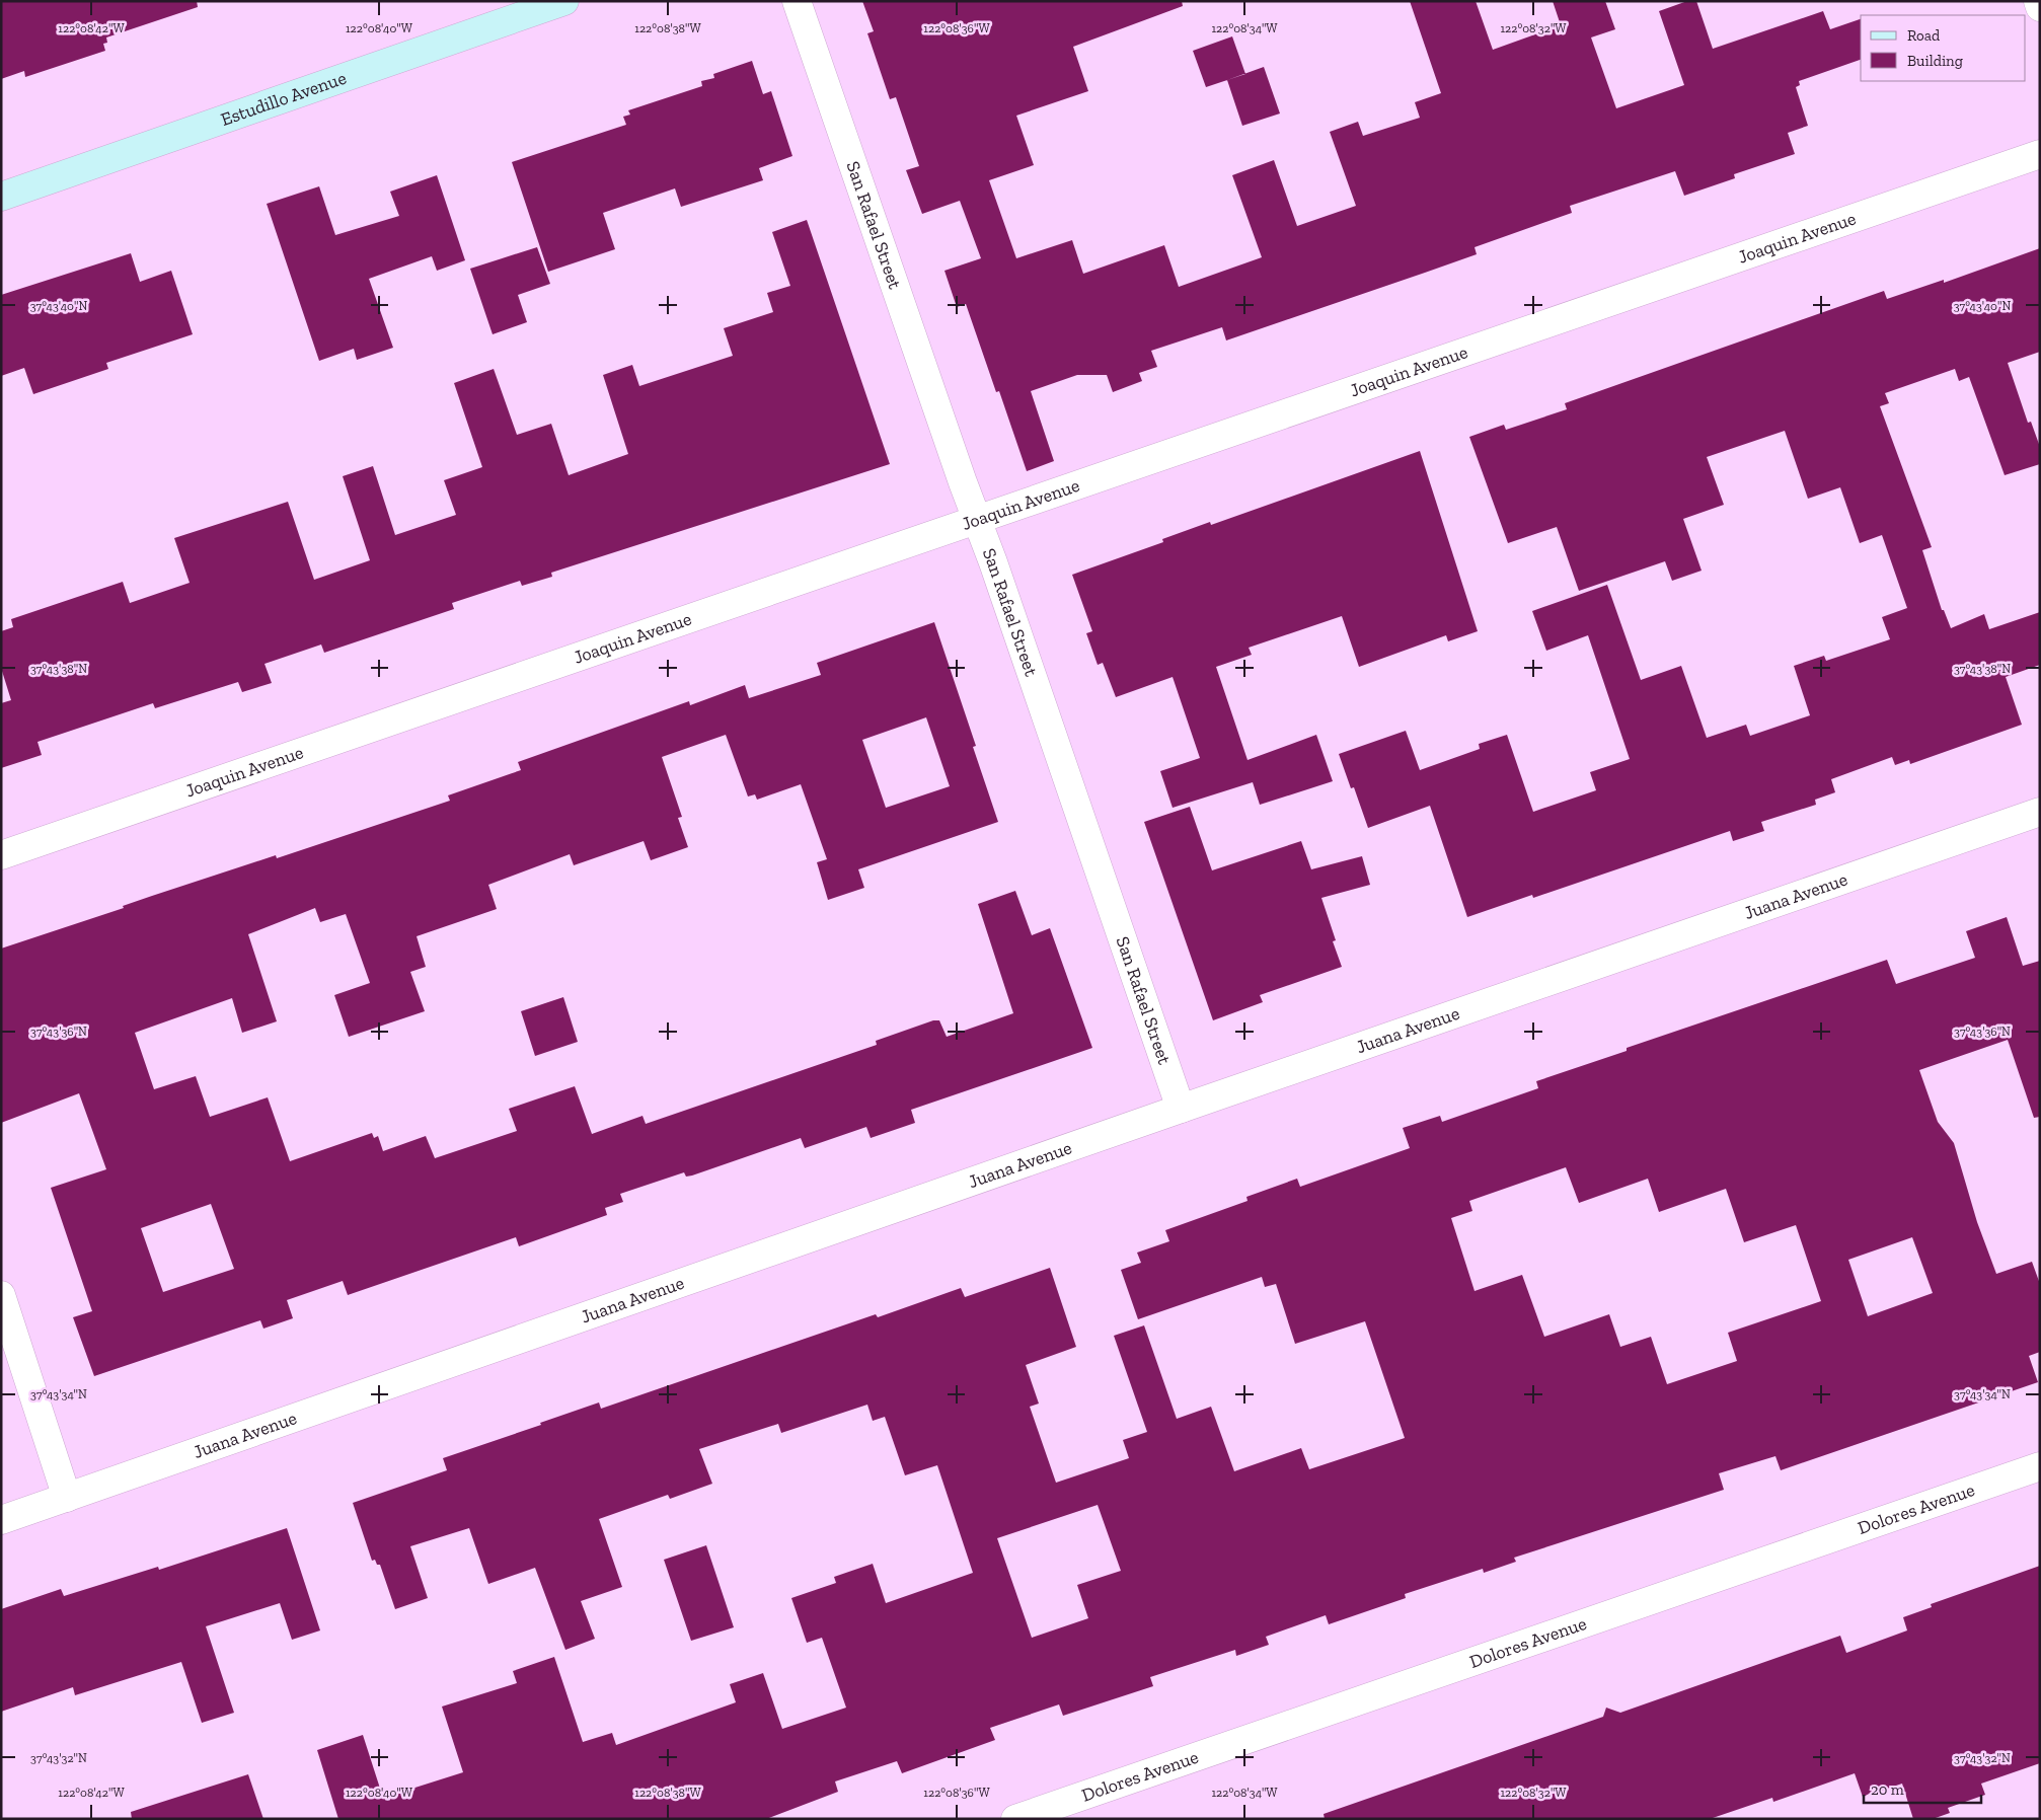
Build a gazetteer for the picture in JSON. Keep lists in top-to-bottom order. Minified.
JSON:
{"streets":{"street":["Estudillo Avenue","San Rafael Street","Joaquin Avenue","Juana Avenue","Dolores Avenue"]},"crossings":[["San Rafael Street","Joaquin Avenue"],["San Rafael Street","Juana Avenue"]],"legend":["Road","Building"],"scale_bar":"20 m","coordinates":["122°08'42\"W","122°08'40\"W","122°08'38\"W","122°08'36\"W","122°08'34\"W","122°08'32\"W","37°43'40\"N","37°43'38\"N","37°43'36\"N","37°43'34\"N","37°43'32\"N"]}
